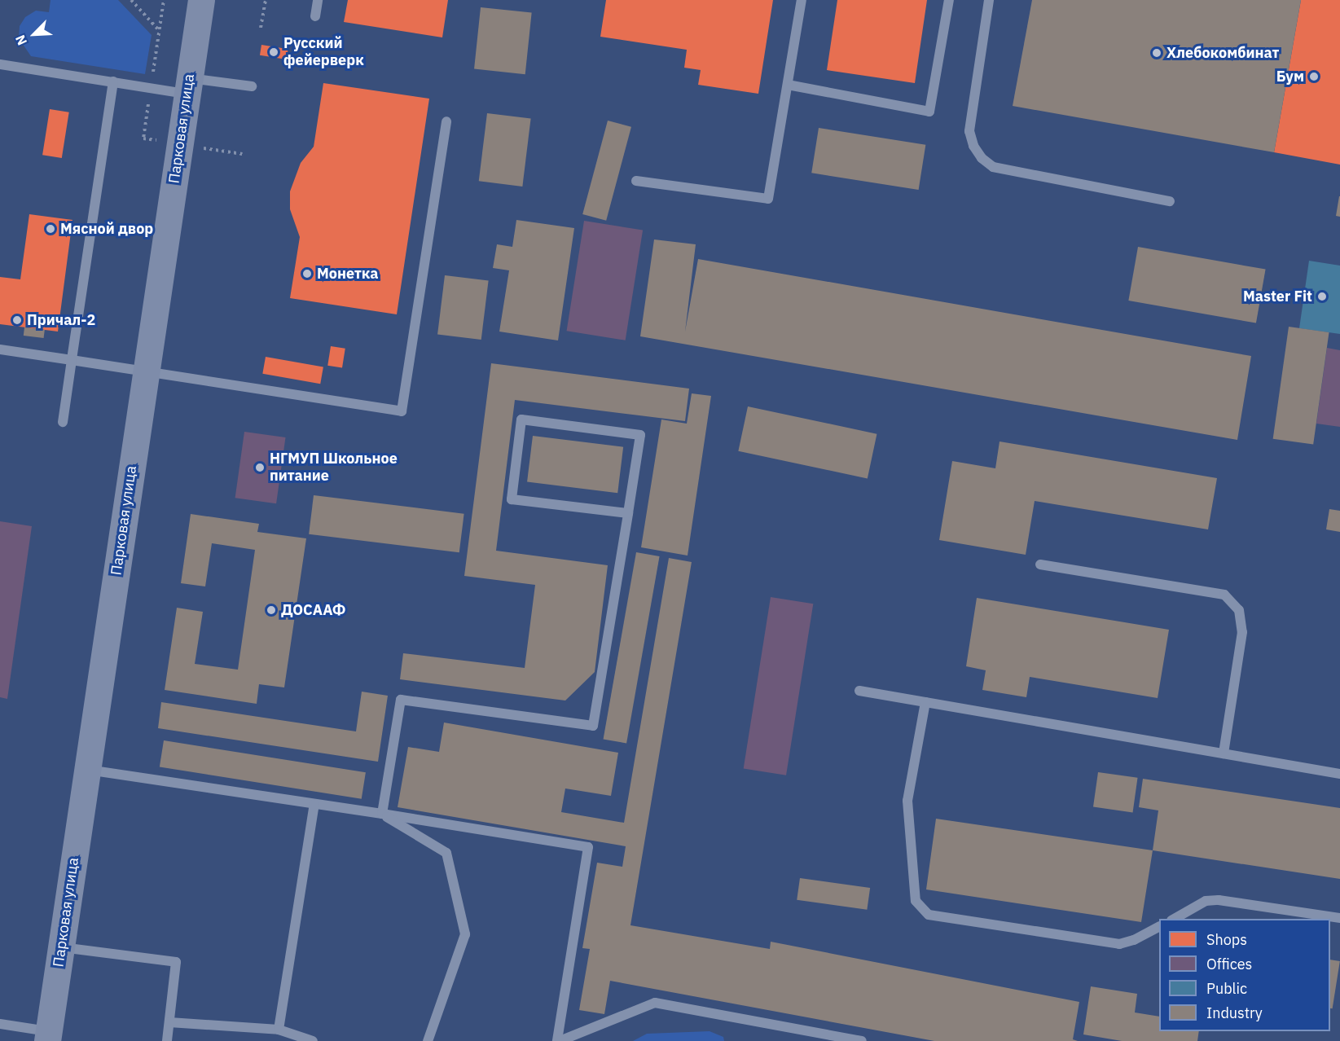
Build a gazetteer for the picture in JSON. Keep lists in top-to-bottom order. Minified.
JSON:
{"streets":{"main road":["Парковая улица"]},"places":["Русский фейерверк","Хлебокомбинат","Бум","Мясной двор","Монетка","Master Fit","Причал-2","НГМУП Школьное питание","ДОСААФ"],"legend":["Shops","Offices","Public","Industry"],"north":"bottom left"}
